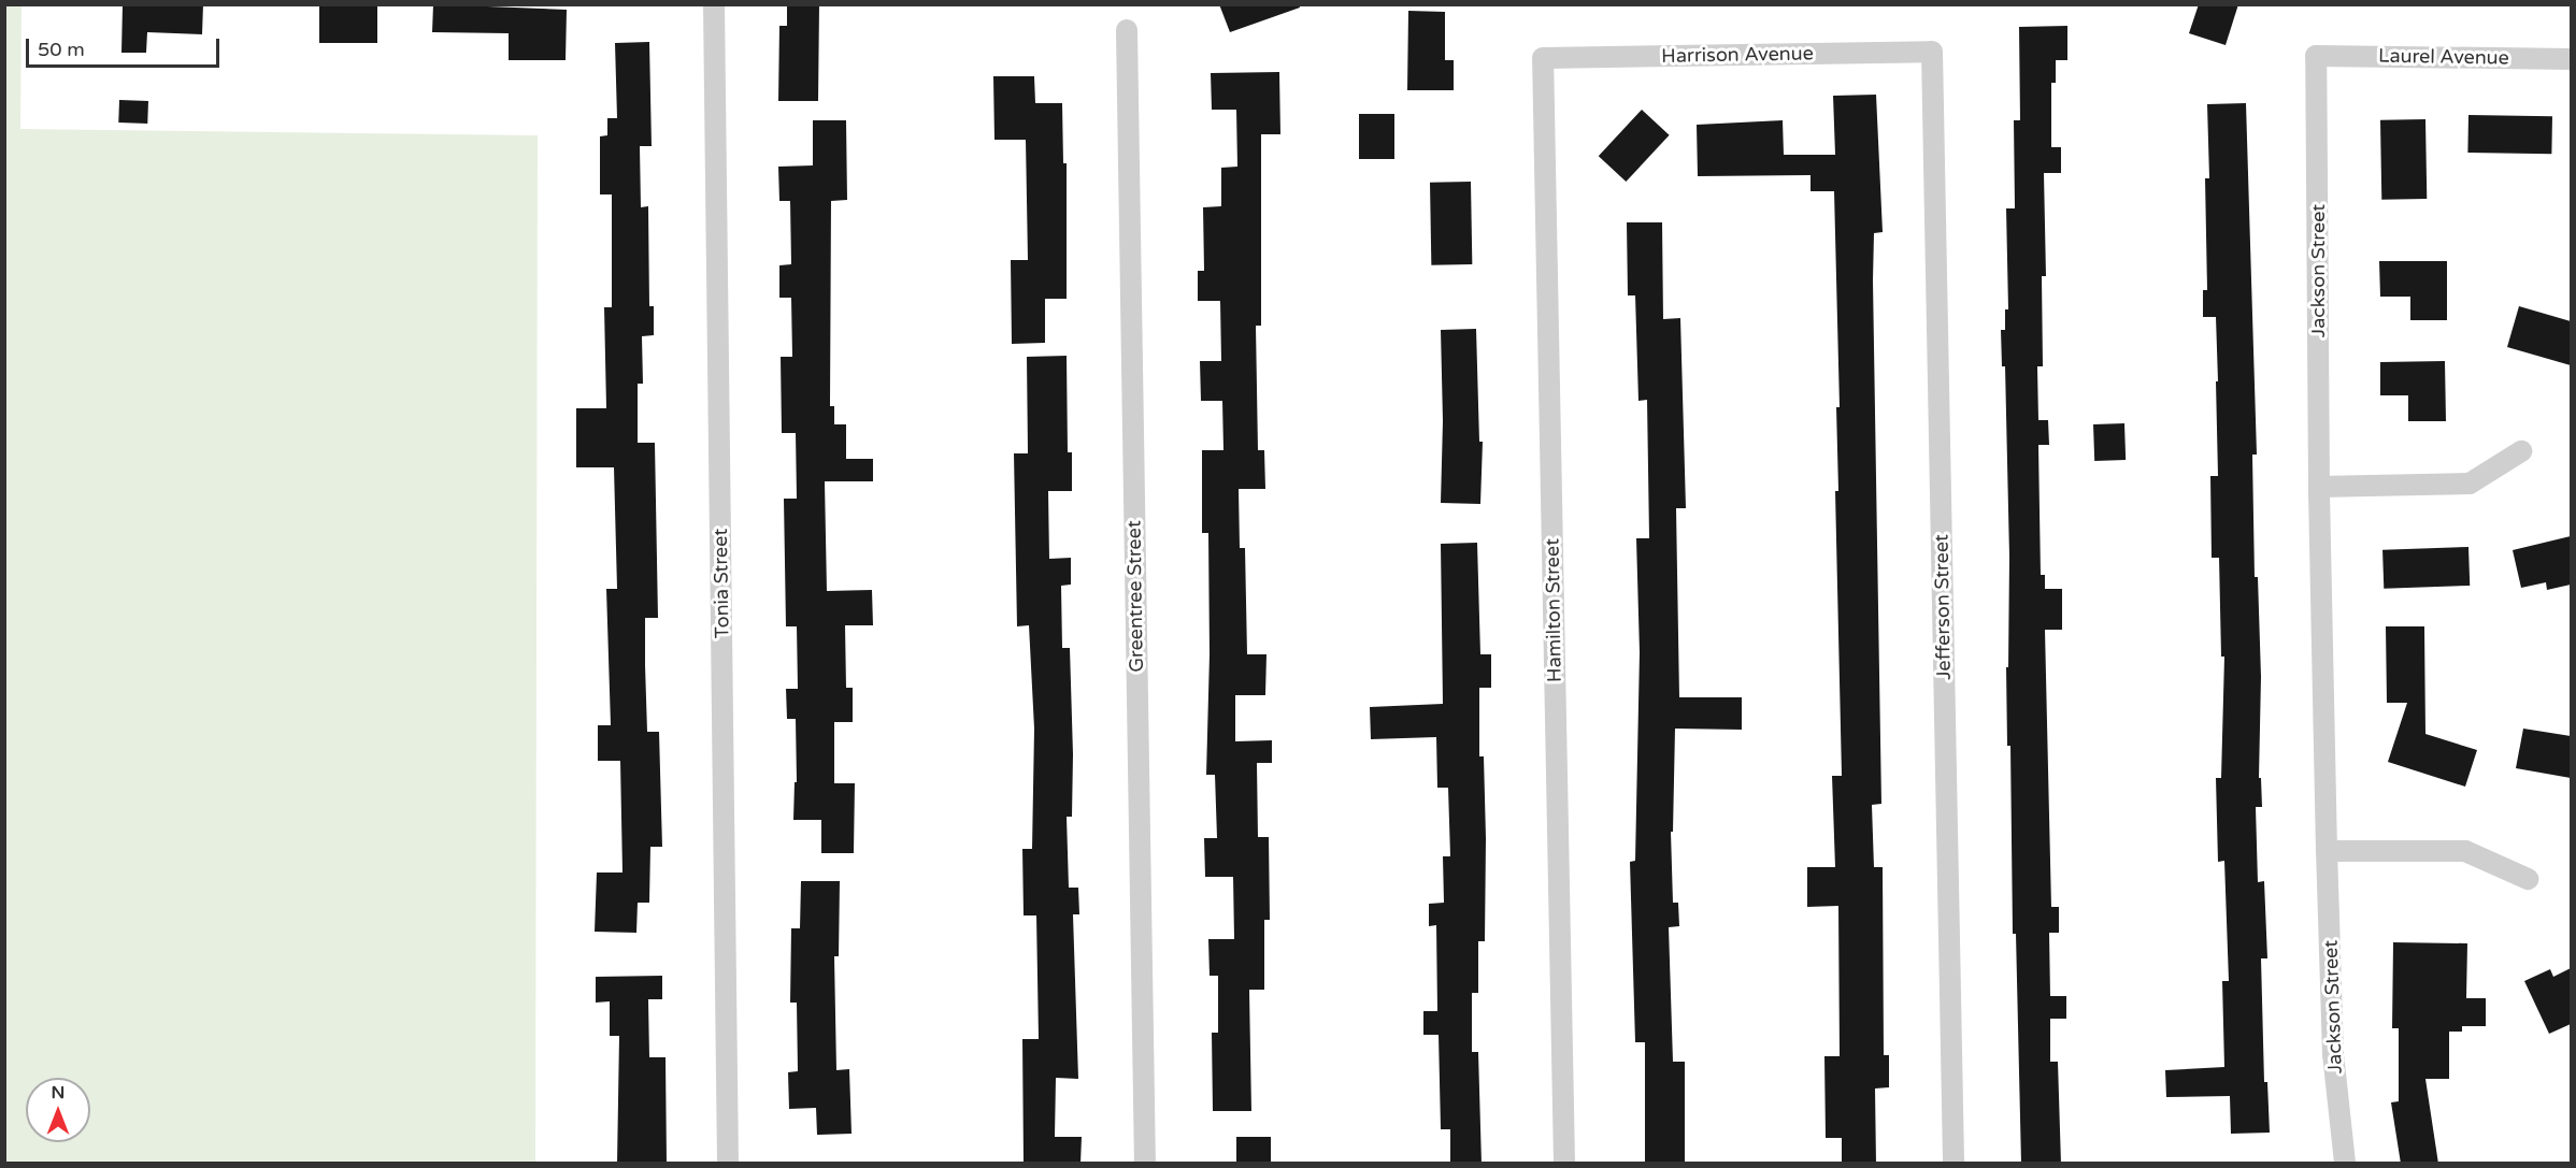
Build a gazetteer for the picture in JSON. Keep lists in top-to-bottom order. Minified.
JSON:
{"streets":{"street":["Harrison Avenue","Laurel Avenue","Jackson Street","Tonia Street","Greentree Street","Jefferson Street","Hamilton Street"]},"crossings":[["Harrison Avenue","Jefferson Street"],["Harrison Avenue","Hamilton Street"],["Laurel Avenue","Jackson Street"]],"scale_bar":"50 m","north":"top"}
